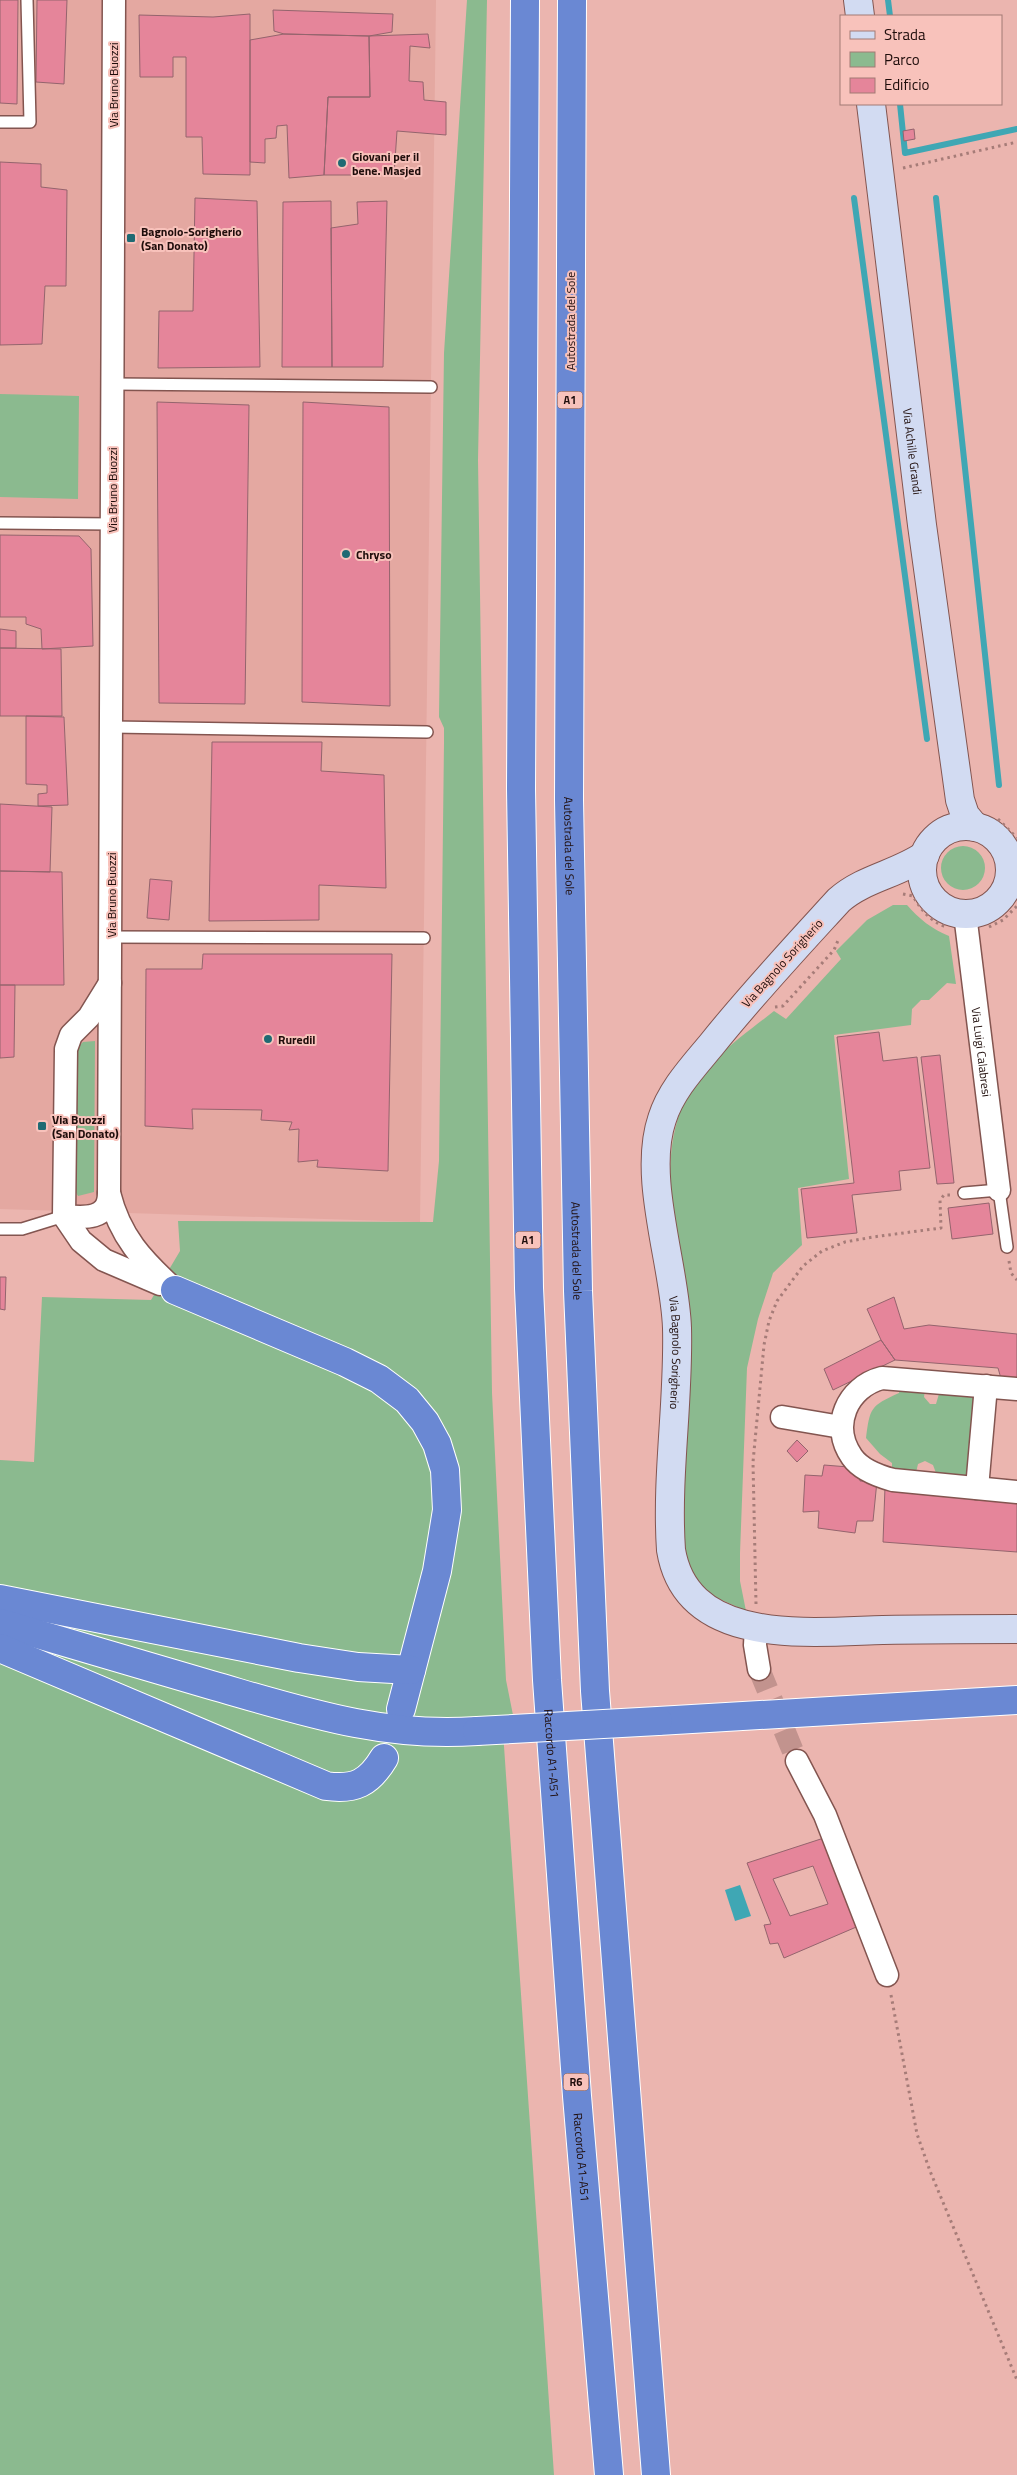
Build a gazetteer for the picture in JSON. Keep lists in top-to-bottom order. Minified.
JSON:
{"streets":{"highway":["Autostrada del Sole","A1","Raccordo A1-A51","R6"],"street":["Via Bruno Buozzi","Via Achille Grandi","Via Bagnolo Sorigherio","Via Luigi Calabresi"]},"crossings":[["A1","Raccordo A1-A51"],["Via Achille Grandi","Via Bagnolo Sorigherio"],["Via Achille Grandi","Via Luigi Calabresi"],["Via Bagnolo Sorigherio","Via Luigi Calabresi"]],"places":{"other":["Giovani per il bene. Masjed","Chryso","Ruredil"],"transit":["Bagnolo-Sorigherio (San Donato)","Via Buozzi (San Donato)"]},"legend":["Strada","Parco","Edificio"]}
